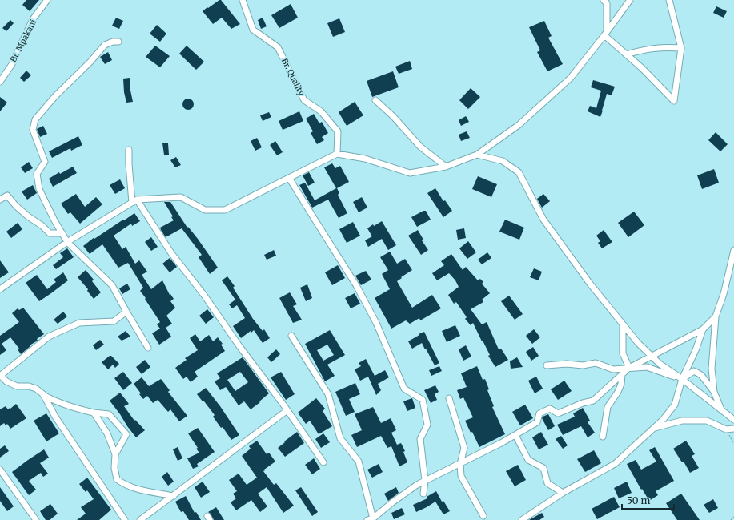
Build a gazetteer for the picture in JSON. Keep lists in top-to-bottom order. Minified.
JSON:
{"streets":{"street":["Br. Mpakani","Br. Quality"]},"scale_bar":"50 m"}
